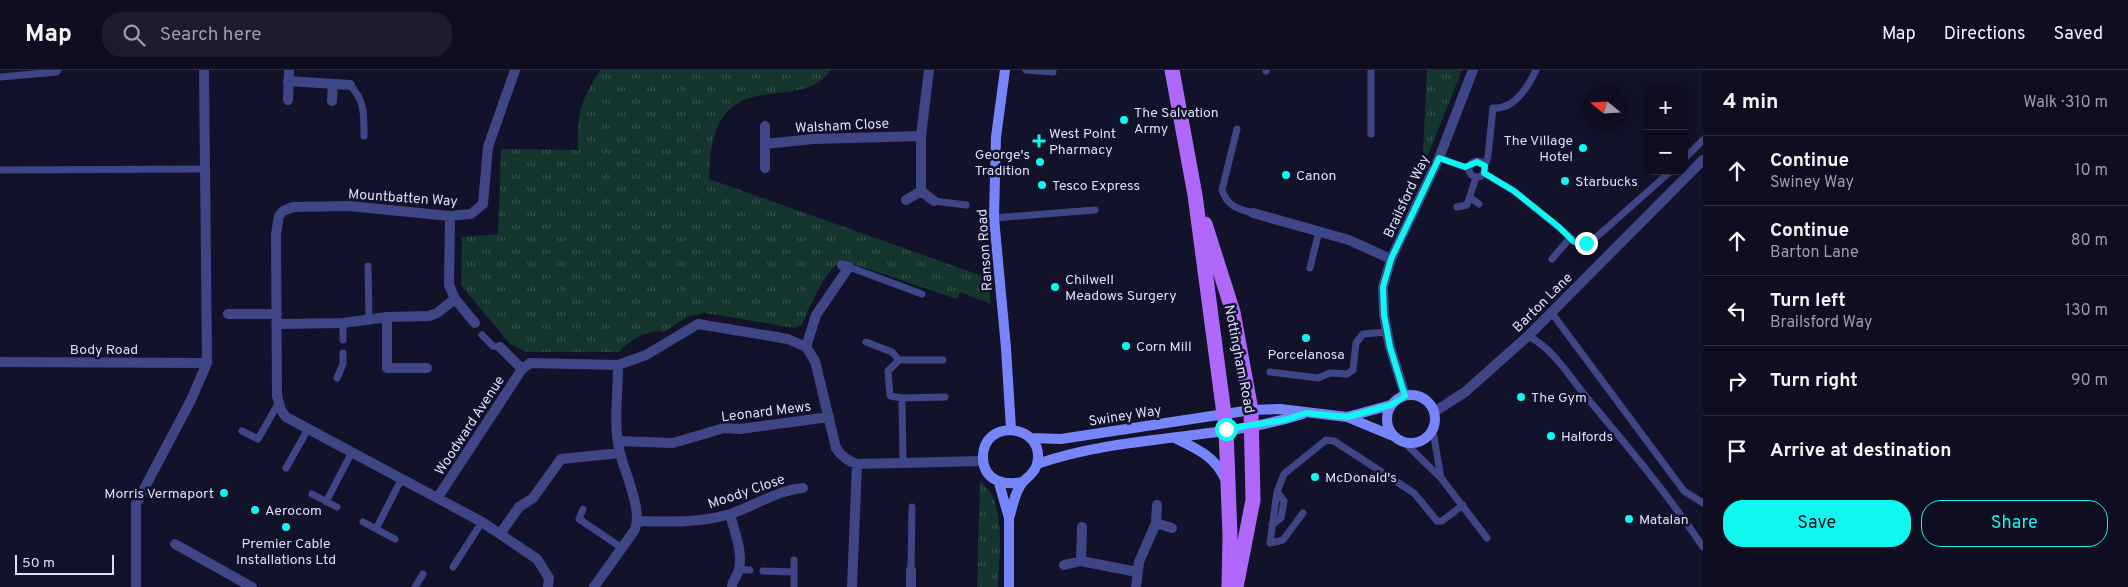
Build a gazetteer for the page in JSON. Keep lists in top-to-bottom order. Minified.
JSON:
{"streets":{"main road":["Nottingham Road"],"street":["Walsham Close","Brailsford Way","Mountbatten Way","Ranson Road","Barton Lane","Body Road","Leonard Mews","Swiney Way","Woodward Avenue","Moody Close"]},"crossings":[["Brailsford Way","Barton Lane"],["Ranson Road","Swiney Way"],["Nottingham Road","Swiney Way"]],"places":{"other":["The Salvation Army","The Village Hotel","George's Tradition","Canon","Starbucks","Tesco Express","Chilwell Meadows Surgery","Porcelanosa","Corn Mill","The Gym","Halfords","McDonald's","Morris Vermaport","Aerocom","Matalan","Premier Cable Installations Ltd"],"health":["West Point Pharmacy"]},"scale_bar":"50 m","north":"left","page":{"header":"Map","search":"Search here","nav":["Map","Directions","Saved"],"heading":["4 min","Walk · 310 m"],"map_buttons":["+","−"],"list":[["Continue","Swiney Way","10 m"],["Continue","Barton Lane","80 m"],["Turn left","Brailsford Way","130 m"],["Turn right","90 m"],"Arrive at destination"],"buttons":["Save","Share"],"scale":"50 m"}}
